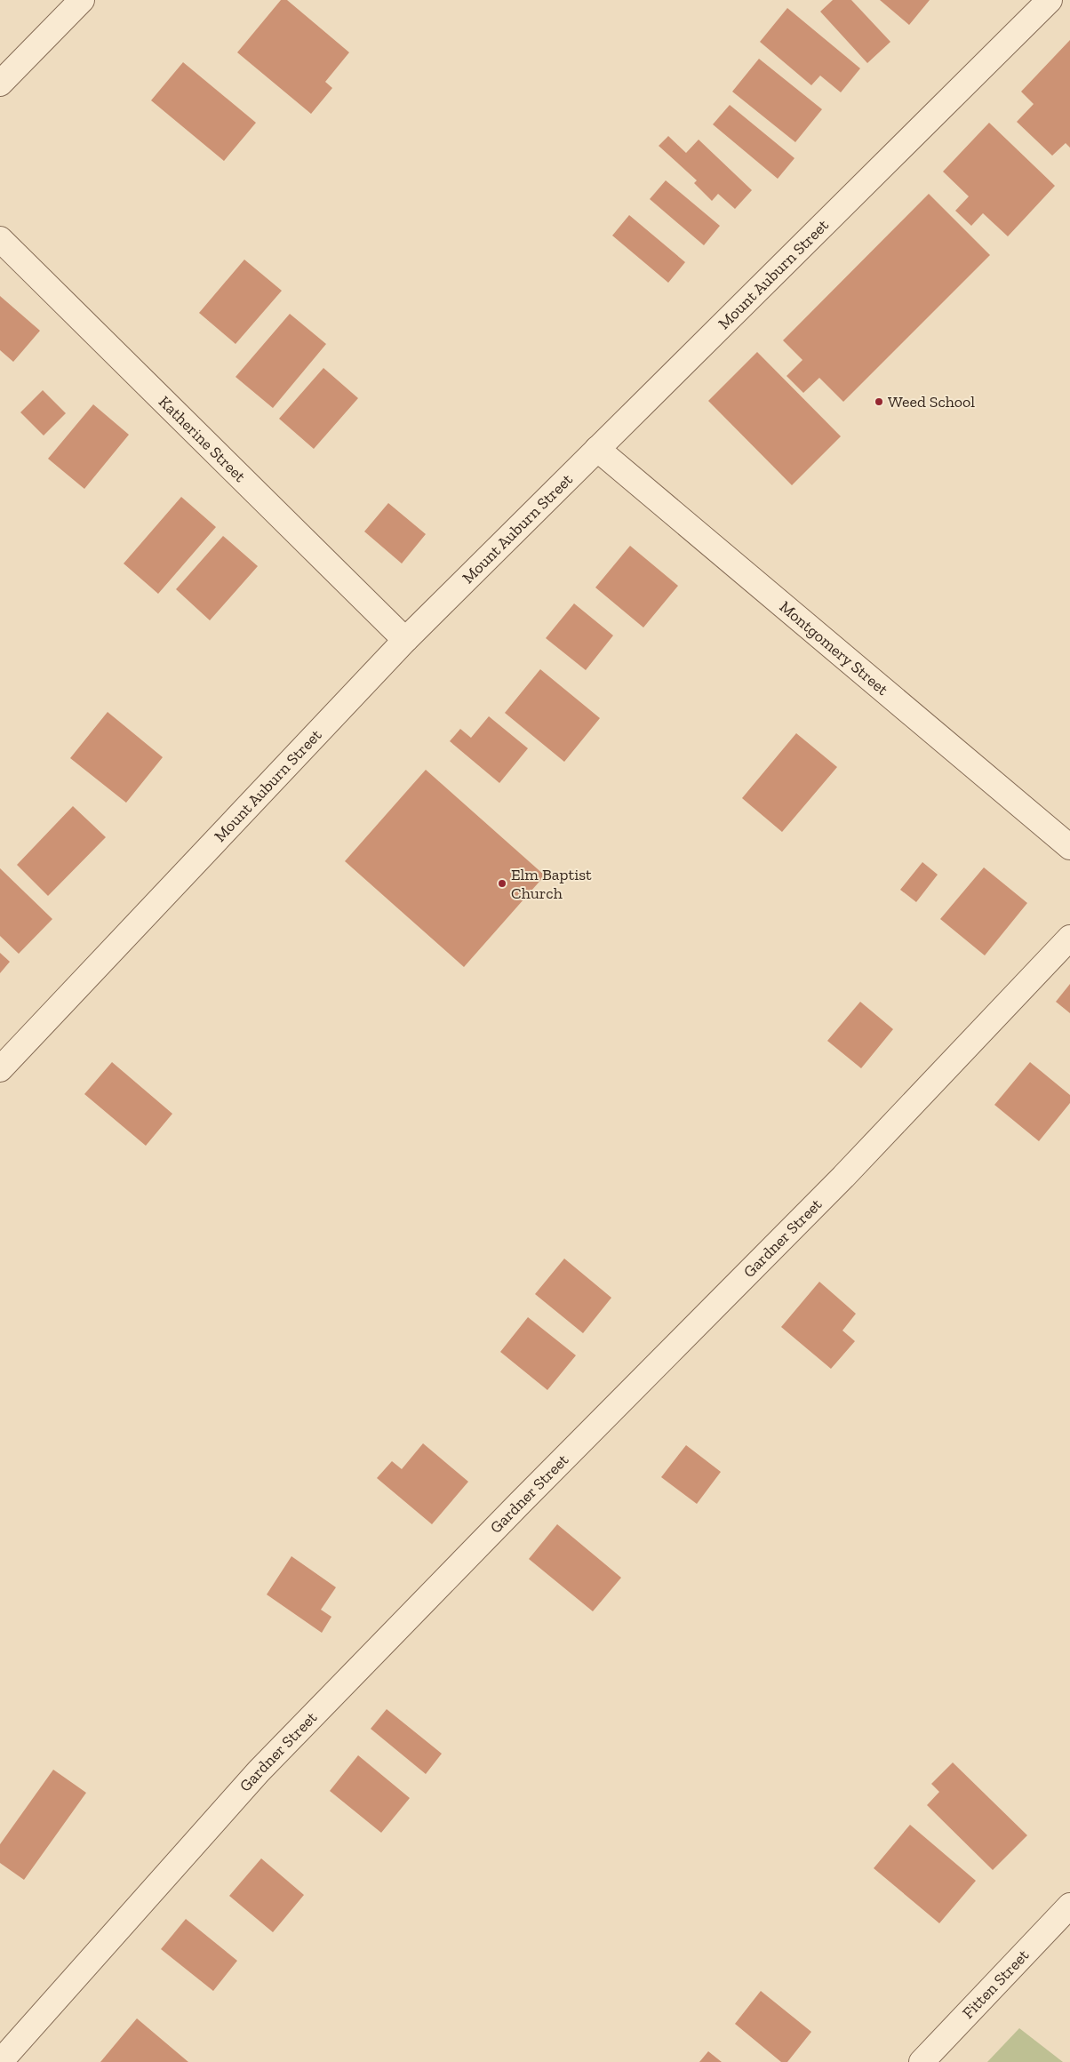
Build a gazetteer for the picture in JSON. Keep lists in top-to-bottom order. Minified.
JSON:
{"streets":{"street":["Mount Auburn Street","Katherine Street","Montgomery Street","Gardner Street","Fitten Street"]},"crossings":[["Mount Auburn Street","Katherine Street"],["Mount Auburn Street","Montgomery Street"]],"places":["Weed School","Elm Baptist Church"]}
